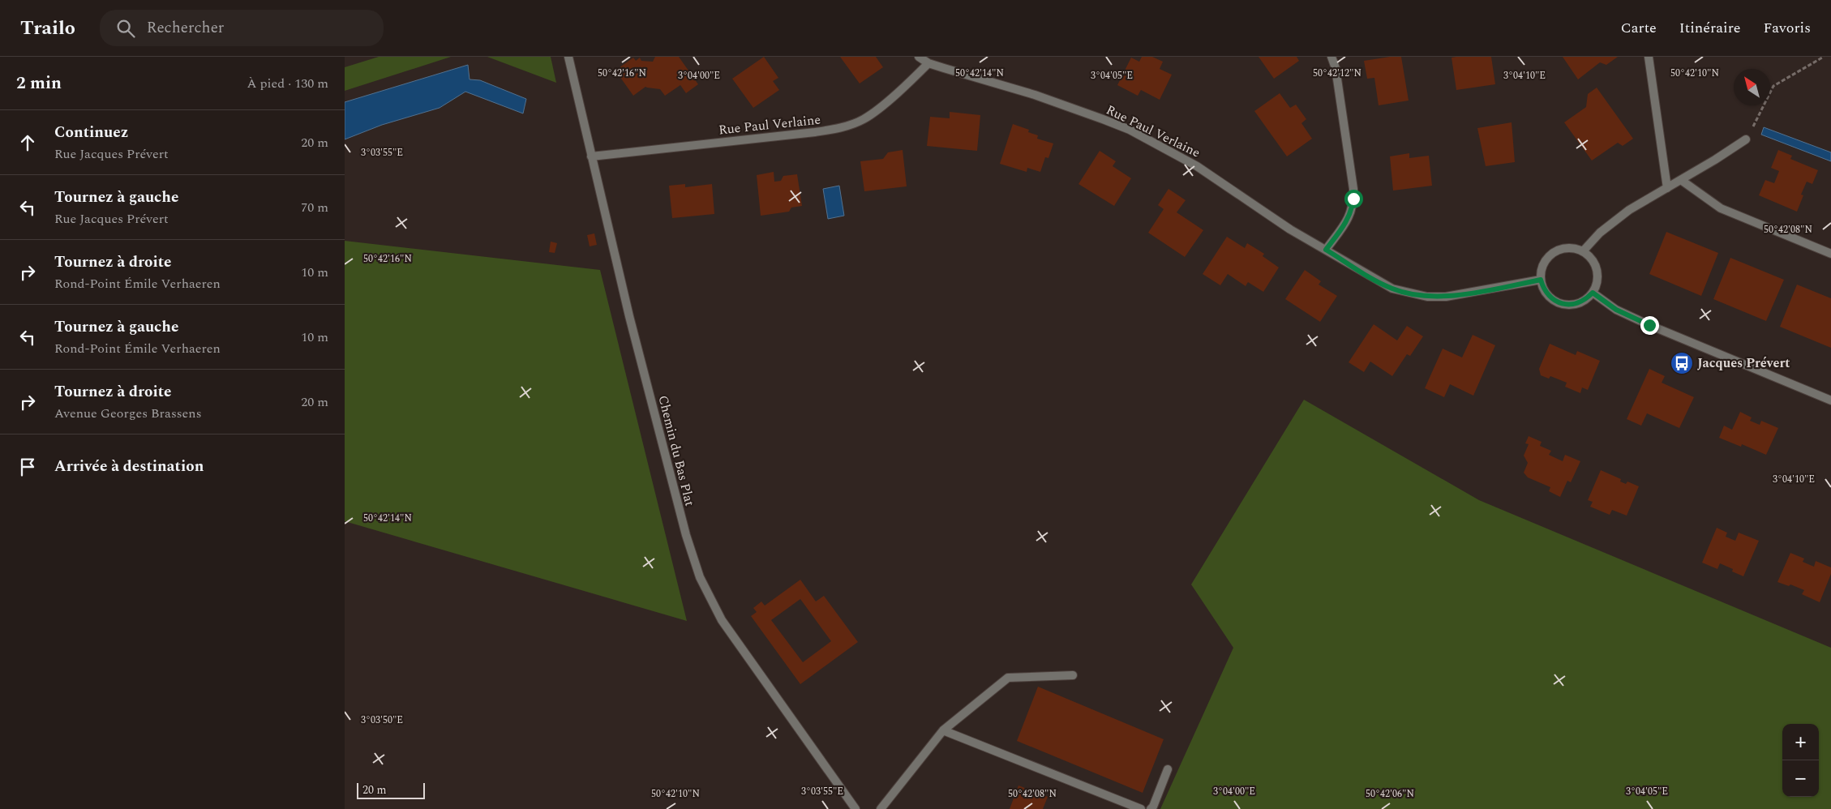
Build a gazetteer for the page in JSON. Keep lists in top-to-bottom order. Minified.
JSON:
{"streets":{"street":["Rue Paul Verlaine","Chemin du Bas Plat"]},"crossings":[["Rue Paul Verlaine","Chemin du Bas Plat"]],"places":{"bus stop":["Jacques Prévert"]},"scale_bar":"20 m","north":"top left","page":{"header":"Trailo","search":"Rechercher","nav":["Carte","Itinéraire","Favoris"],"heading":["2 min","À pied · 130 m"],"list":[["Continuez","Rue Jacques Prévert","20 m"],["Tournez à gauche","Rue Jacques Prévert","70 m"],["Tournez à droite","Rond-Point Émile Verhaeren","10 m"],["Tournez à gauche","Rond-Point Émile Verhaeren","10 m"],["Tournez à droite","Avenue Georges Brassens","20 m"],"Arrivée à destination"],"map_buttons":["+","−"],"scale":"20 m"},"coordinates":["50°42'16\"N","50°42'14\"N","50°42'12\"N","50°42'10\"N","3°04'00\"E","3°04'05\"E","3°04'10\"E","3°03'55\"E","50°42'08\"N","3°03'50\"E","50°42'06\"N"]}
